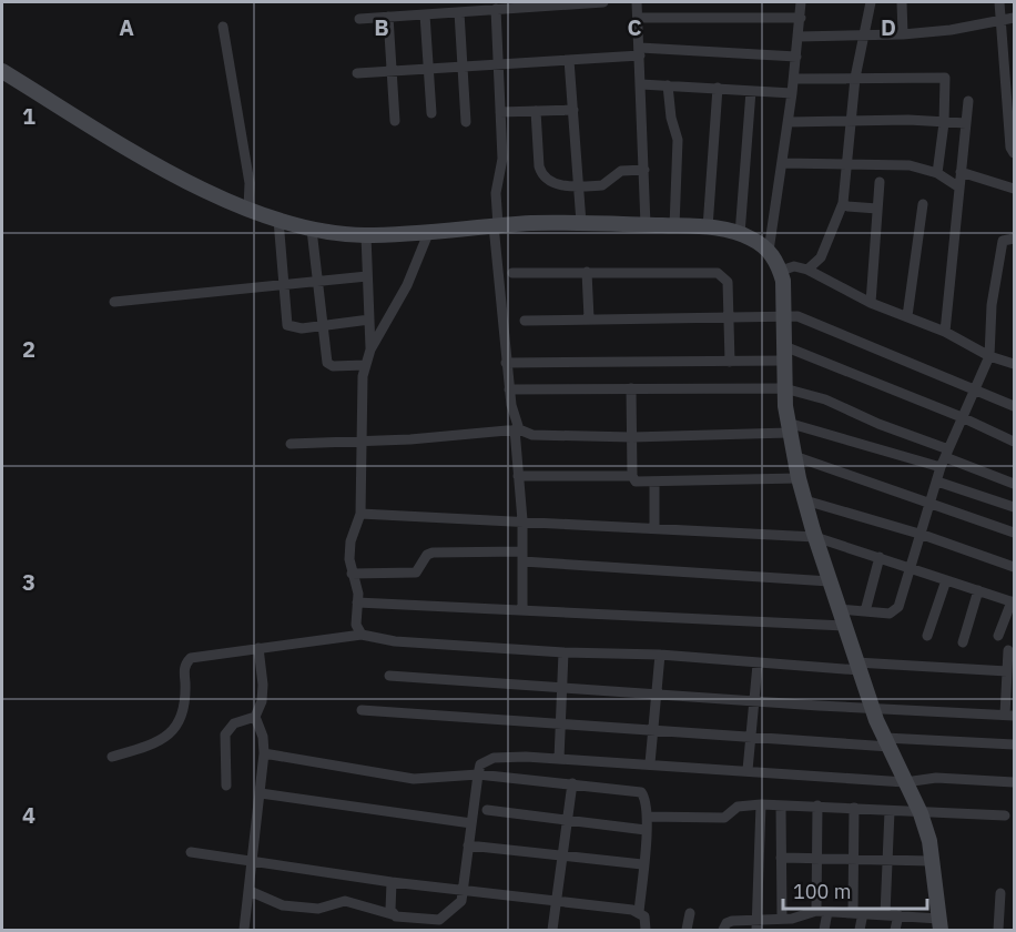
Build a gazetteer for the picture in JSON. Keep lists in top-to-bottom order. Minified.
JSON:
{"scale_bar":"100 m","grid":{"columns":["A","B","C","D"],"rows":["1","2","3","4"]}}
